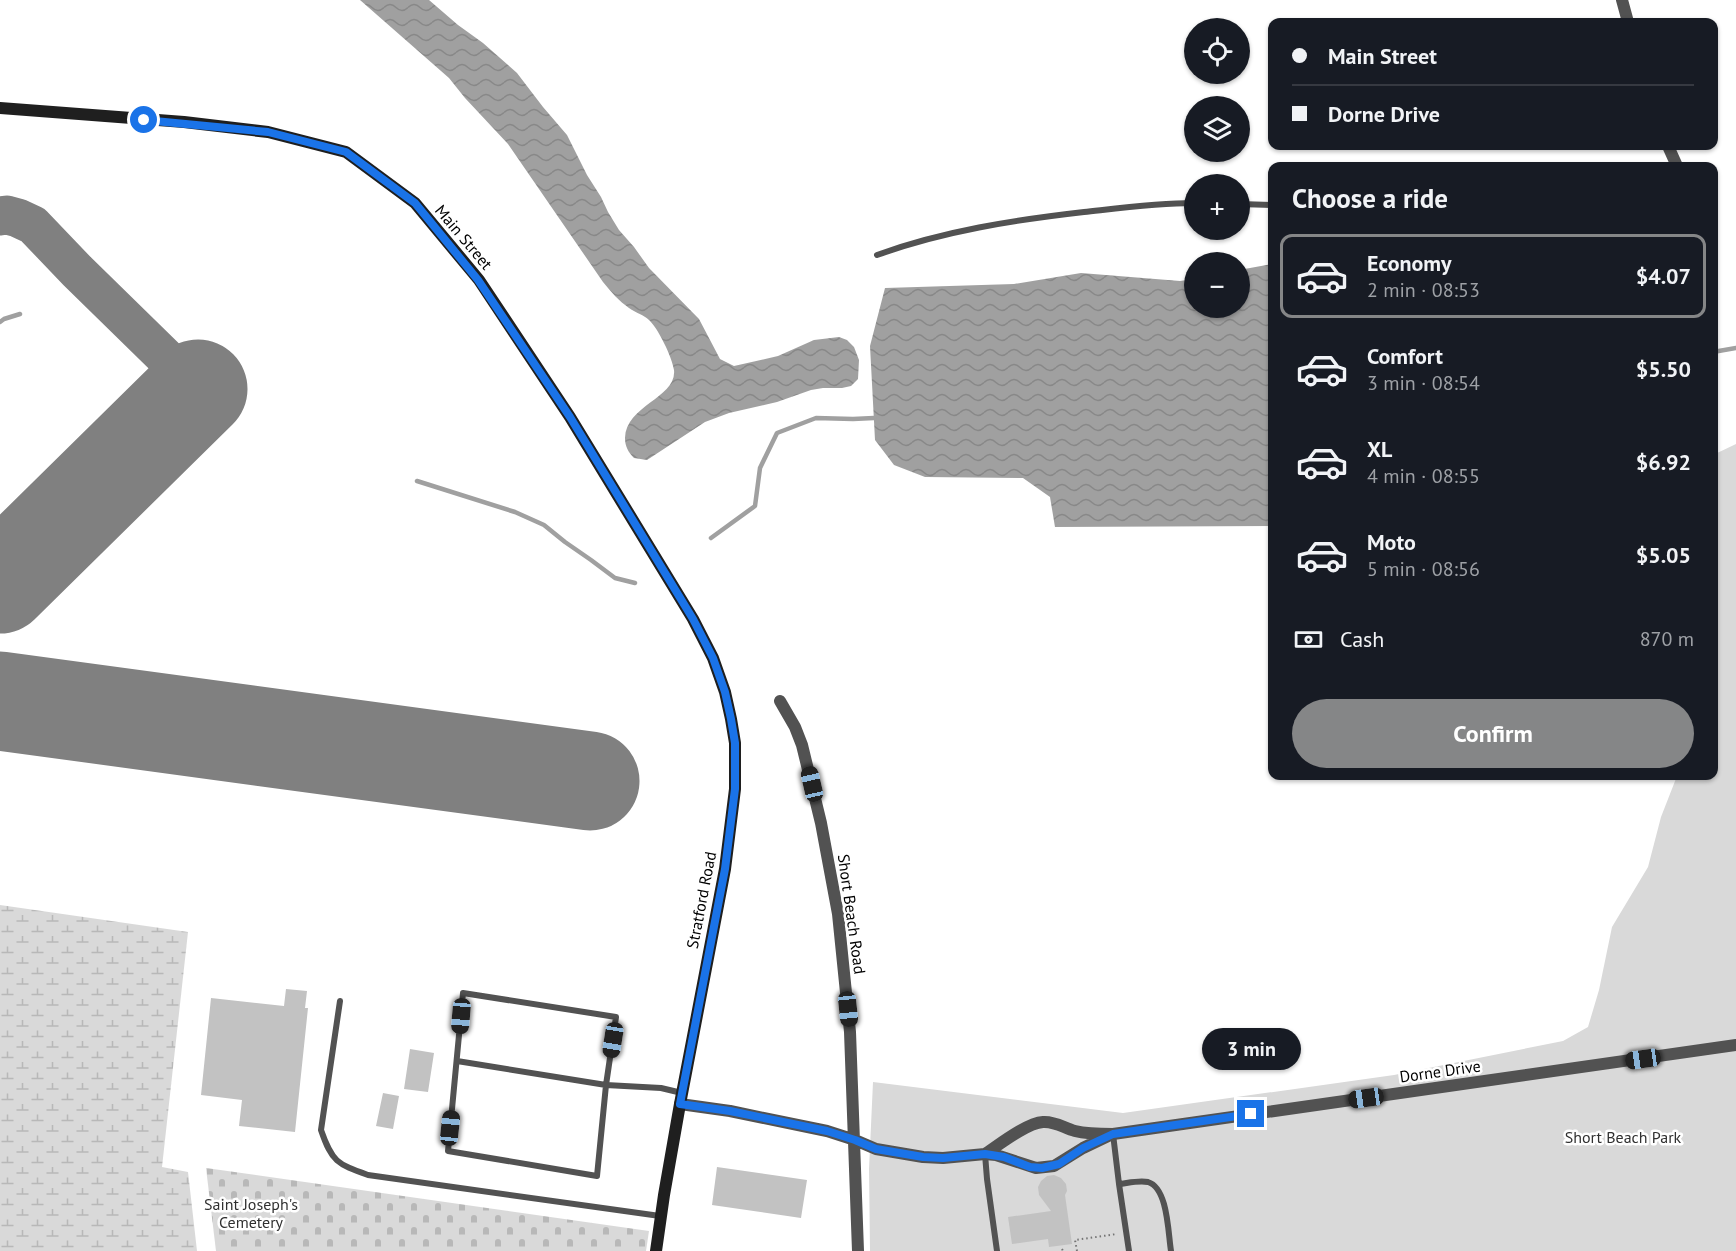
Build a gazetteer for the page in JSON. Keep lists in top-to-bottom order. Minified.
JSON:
{"streets":{"main road":["Main Street","Stratford Road"],"street":["Short Beach Road","Dorne Drive"]},"crossings":[["Main Street","Stratford Road"],["Short Beach Road","Dorne Drive"]],"parks":["Short Beach Park","Saint Joseph's Cemetery"],"page":{"map_buttons":["+","−"],"banner":["Main Street","Dorne Drive"],"heading":"Choose a ride","list":[{"name":"Economy","note":"2 min · 08:53","value":"$4.07"},{"name":"Comfort","note":"3 min · 08:54","value":"$5.50"},{"name":"XL","note":"4 min · 08:55","value":"$6.92"},{"name":"Moto","note":"5 min · 08:56","value":"$5.05"}],"pay":["Cash","870 m"],"buttons":"Confirm","bubble":"3 min"}}
